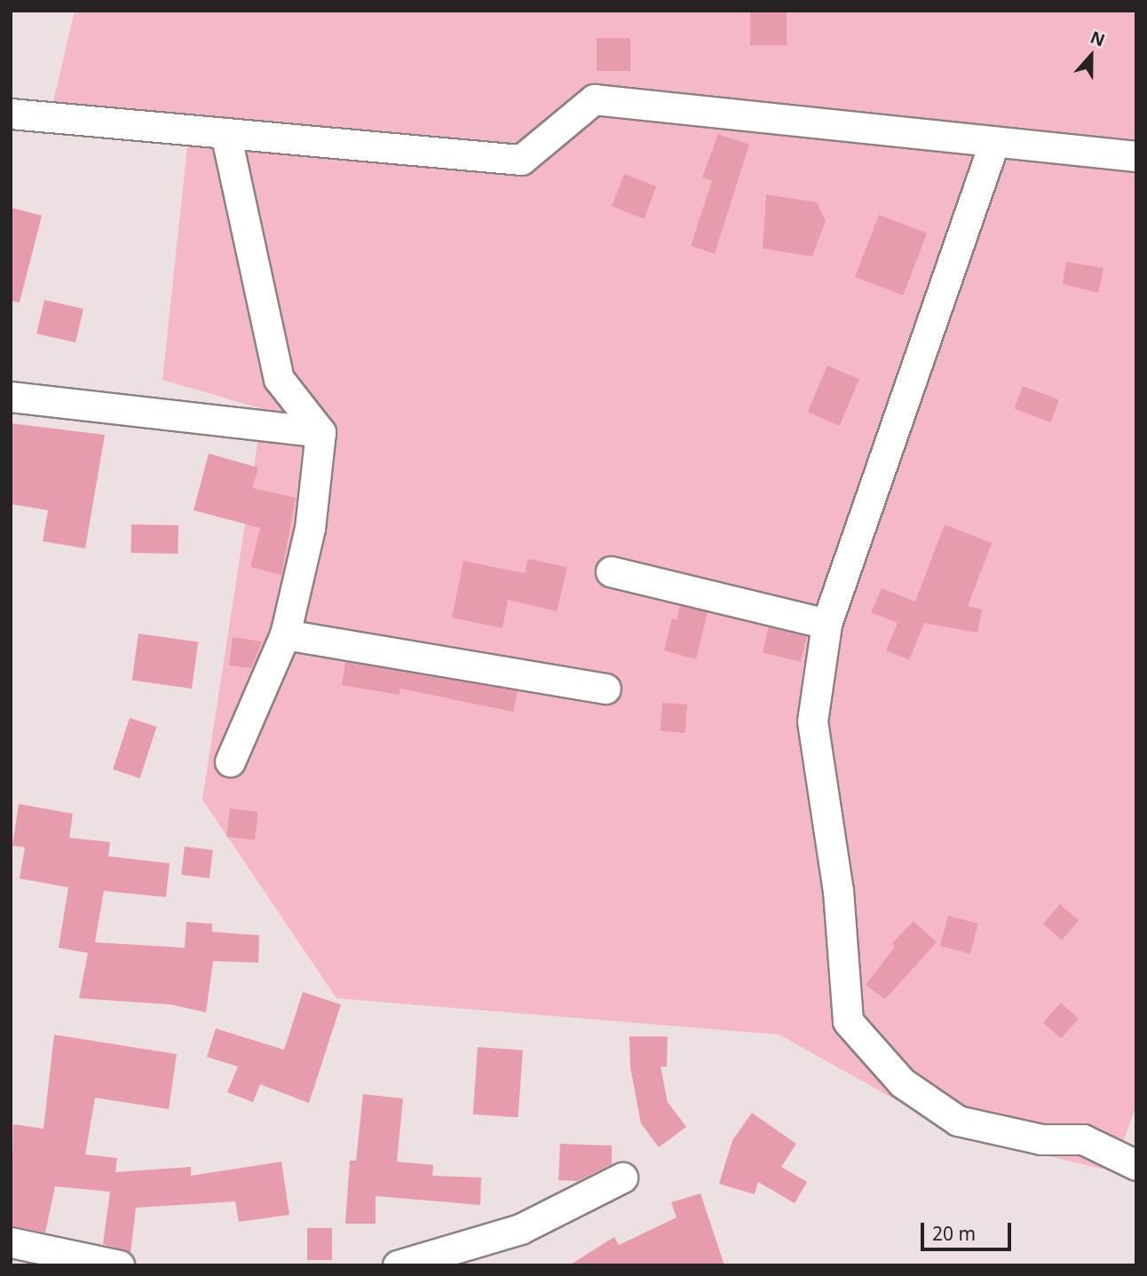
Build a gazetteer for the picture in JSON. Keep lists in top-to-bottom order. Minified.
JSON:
{"scale_bar":"20 m","north":"top"}
